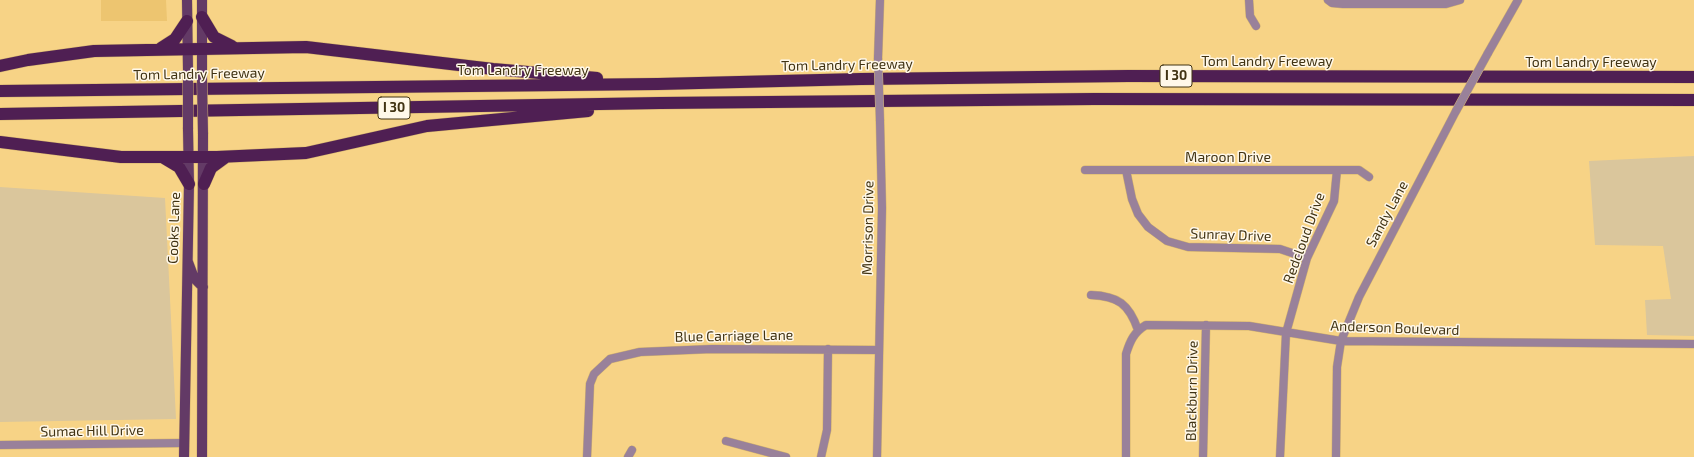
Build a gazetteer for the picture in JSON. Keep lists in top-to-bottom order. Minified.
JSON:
{"streets":{"highway":["Tom Landry Freeway","I 30"],"main road":["Cooks Lane"],"street":["Maroon Drive","Sandy Lane","Morrison Drive","Sunray Drive","Redcloud Drive","Anderson Boulevard","Blue Carriage Lane","Blackburn Drive","Sumac Hill Drive"]},"crossings":[["Maroon Drive","Sunray Drive"],["Maroon Drive","Redcloud Drive"],["Sandy Lane","Anderson Boulevard"],["Cooks Lane","Sumac Hill Drive"],["Morrison Drive","Blue Carriage Lane"],["Sunray Drive","Redcloud Drive"],["Redcloud Drive","Anderson Boulevard"],["Anderson Boulevard","Blackburn Drive"]]}
